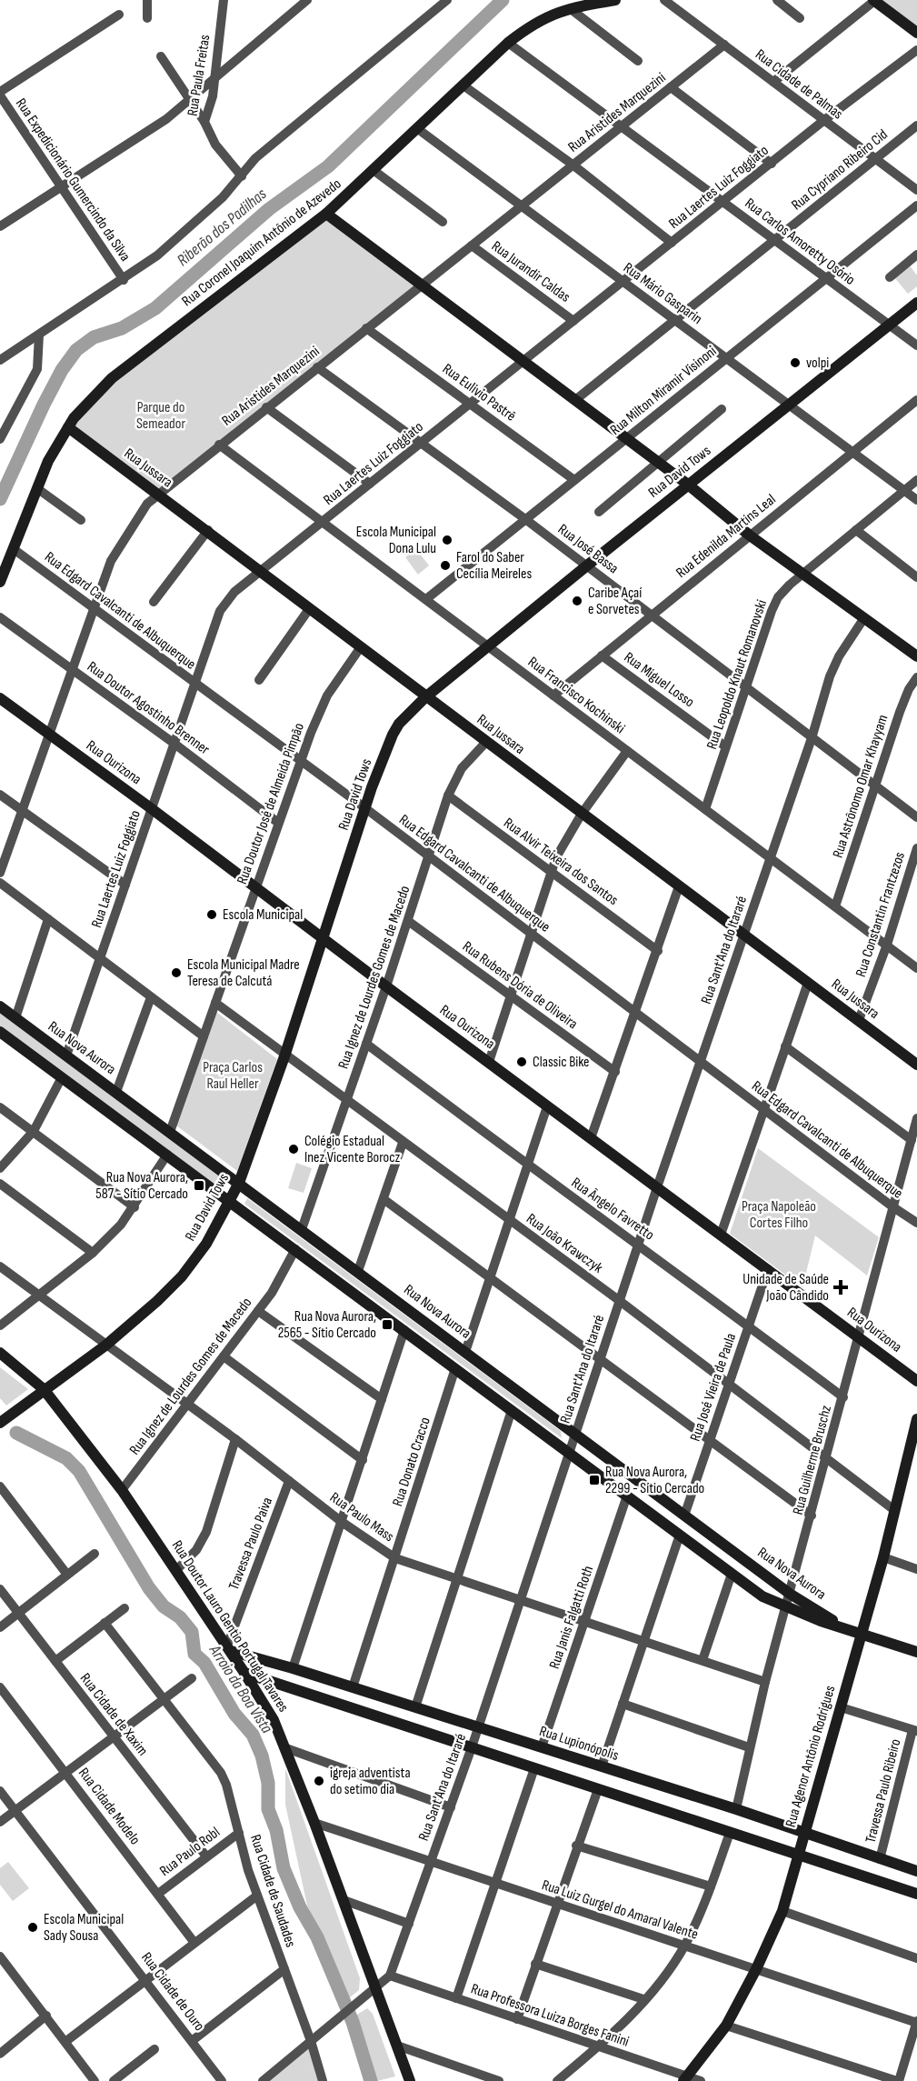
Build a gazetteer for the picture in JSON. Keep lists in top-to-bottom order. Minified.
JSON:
{"streets":{"street":["Rua Paula Freitas","Rua Cidade de Palmas","Rua Aristides Marquezini","Rua Cypriano Ribeiro Cid","Rua Expedicionário Gumercindo da Silva","Rua Laertes Luiz Foggiato","Rua Carlos Amoretty Osório","Rua Coronel Joaquim Antônio de Azevedo","Rua Jurandir Caldas","Rua Mário Gasparin","Rua Milton Miramir Visinoni","Rua Eulivio Pastrê","Rua Jussara","Rua David Tows","Rua Edenilda Martins Leal","Rua José Bassa","Rua Edgard Cavalcanti de Albuquerque","Rua Leopoldo Knaut Romanovski","Rua Miguel Losso","Rua Francisco Kochinski","Rua Doutor Agostinho Brenner","Rua Ourizona","Rua Astrônomo Omar Khayyam","Rua Doutor José de Almeida Pimpão","Rua Alvir Teixeira dos Santos","Rua Constantin Frantzezos","Rua Sant'Ana do Itararé","Rua Ignez de Lourdes Gomes de Macedo","Rua Rubens Dória de Oliveira","Rua Nova Aurora","Rua Ângelo Favretto","Rua João Krawczyk","Rua José Vieira de Paula","Rua Guilherme Bruschz","Rua Donato Cracco","Rua Paulo Mass","Travessa Paulo Paiva","Rua Janis Falgatti Roth","Rua Doutor Lauro Gentio Portugal Tavares","Rua Cidade de Xaxim","Rua Lupionópolis","Rua Agenor Antônio Rodrigues","Travessa Paulo Ribeiro","Rua Cidade Modelo","Rua Paulo Robl","Rua Cidade de Saudades","Rua Luiz Gurgel do Amaral Valente","Rua Cidade de Ouro","Rua Professora Luiza Borges Fanini"]},"crossings":[["Rua Cidade de Palmas","Rua Aristides Marquezini"],["Rua Cidade de Palmas","Rua Cypriano Ribeiro Cid"],["Rua Cidade de Palmas","Rua Laertes Luiz Foggiato"],["Rua Aristides Marquezini","Rua Carlos Amoretty Osório"],["Rua Aristides Marquezini","Rua Jurandir Caldas"],["Rua Aristides Marquezini","Rua Mário Gasparin"],["Rua Aristides Marquezini","Rua Eulivio Pastrê"],["Rua Aristides Marquezini","Rua Jussara"],["Rua Aristides Marquezini","Rua José Bassa"],["Rua Aristides Marquezini","Rua Edgard Cavalcanti de Albuquerque"],["Rua Aristides Marquezini","Rua Francisco Kochinski"],["Rua Aristides Marquezini","Rua Doutor Agostinho Brenner"],["Rua Aristides Marquezini","Rua Ourizona"],["Rua Cypriano Ribeiro Cid","Rua Carlos Amoretty Osório"],["Rua Cypriano Ribeiro Cid","Rua Mário Gasparin"],["Rua Laertes Luiz Foggiato","Rua Carlos Amoretty Osório"],["Rua Laertes Luiz Foggiato","Rua Jurandir Caldas"],["Rua Laertes Luiz Foggiato","Rua Mário Gasparin"],["Rua Laertes Luiz Foggiato","Rua Eulivio Pastrê"],["Rua Laertes Luiz Foggiato","Rua Jussara"],["Rua Laertes Luiz Foggiato","Rua José Bassa"],["Rua Laertes Luiz Foggiato","Rua Edgard Cavalcanti de Albuquerque"],["Rua Laertes Luiz Foggiato","Rua Francisco Kochinski"],["Rua Laertes Luiz Foggiato","Rua Doutor Agostinho Brenner"],["Rua Laertes Luiz Foggiato","Rua Ourizona"],["Rua Laertes Luiz Foggiato","Rua Nova Aurora"],["Rua Carlos Amoretty Osório","Rua Coronel Joaquim Antônio de Azevedo"],["Rua Carlos Amoretty Osório","Rua Milton Miramir Visinoni"],["Rua Carlos Amoretty Osório","Rua David Tows"],["Rua Coronel Joaquim Antônio de Azevedo","Rua Mário Gasparin"],["Rua Coronel Joaquim Antônio de Azevedo","Rua Jussara"],["Rua Coronel Joaquim Antônio de Azevedo","Rua Edgard Cavalcanti de Albuquerque"],["Rua Mário Gasparin","Rua Milton Miramir Visinoni"],["Rua Mário Gasparin","Rua David Tows"],["Rua Mário Gasparin","Rua Edenilda Martins Leal"],["Rua Mário Gasparin","Rua Leopoldo Knaut Romanovski"],["Rua Milton Miramir Visinoni","Rua Eulivio Pastrê"],["Rua Milton Miramir Visinoni","Rua José Bassa"],["Rua Milton Miramir Visinoni","Rua Francisco Kochinski"],["Rua Jussara","Rua David Tows"],["Rua Jussara","Rua Doutor José de Almeida Pimpão"],["Rua Jussara","Rua Constantin Frantzezos"],["Rua Jussara","Rua Sant'Ana do Itararé"],["Rua Jussara","Rua Ignez de Lourdes Gomes de Macedo"],["Rua David Tows","Rua José Bassa"],["Rua David Tows","Rua Edgard Cavalcanti de Albuquerque"],["Rua David Tows","Rua Francisco Kochinski"],["Rua David Tows","Rua Ourizona"],["Rua David Tows","Rua Nova Aurora"],["Rua David Tows","Rua João Krawczyk"],["Rua David Tows","Rua Paulo Mass"],["Rua David Tows","Rua Doutor Lauro Gentio Portugal Tavares"],["Rua Edenilda Martins Leal","Rua José Bassa"],["Rua Edenilda Martins Leal","Rua Miguel Losso"],["Rua Edenilda Martins Leal","Rua Francisco Kochinski"],["Rua José Bassa","Rua Leopoldo Knaut Romanovski"],["Rua José Bassa","Rua Astrônomo Omar Khayyam"],["Rua José Bassa","Rua Sant'Ana do Itararé"],["Rua Edgard Cavalcanti de Albuquerque","Rua Doutor José de Almeida Pimpão"],["Rua Edgard Cavalcanti de Albuquerque","Rua Sant'Ana do Itararé"],["Rua Edgard Cavalcanti de Albuquerque","Rua Ignez de Lourdes Gomes de Macedo"],["Rua Edgard Cavalcanti de Albuquerque","Rua Guilherme Bruschz"],["Rua Leopoldo Knaut Romanovski","Rua Miguel Losso"],["Rua Leopoldo Knaut Romanovski","Rua Francisco Kochinski"],["Rua Francisco Kochinski","Rua Astrônomo Omar Khayyam"],["Rua Francisco Kochinski","Rua Constantin Frantzezos"],["Rua Francisco Kochinski","Rua Sant'Ana do Itararé"],["Rua Doutor Agostinho Brenner","Rua Doutor José de Almeida Pimpão"],["Rua Ourizona","Rua Doutor José de Almeida Pimpão"],["Rua Ourizona","Rua Sant'Ana do Itararé"],["Rua Ourizona","Rua Ignez de Lourdes Gomes de Macedo"],["Rua Ourizona","Rua José Vieira de Paula"],["Rua Ourizona","Rua Guilherme Bruschz"],["Rua Doutor José de Almeida Pimpão","Rua Nova Aurora"],["Rua Doutor José de Almeida Pimpão","Rua João Krawczyk"],["Rua Alvir Teixeira dos Santos","Rua Ignez de Lourdes Gomes de Macedo"],["Rua Sant'Ana do Itararé","Rua Nova Aurora"],["Rua Sant'Ana do Itararé","Rua Ângelo Favretto"],["Rua Sant'Ana do Itararé","Rua João Krawczyk"],["Rua Sant'Ana do Itararé","Rua Paulo Mass"],["Rua Sant'Ana do Itararé","Rua Lupionópolis"],["Rua Sant'Ana do Itararé","Rua Luiz Gurgel do Amaral Valente"],["Rua Sant'Ana do Itararé","Rua Professora Luiza Borges Fanini"],["Rua Ignez de Lourdes Gomes de Macedo","Rua Rubens Dória de Oliveira"],["Rua Ignez de Lourdes Gomes de Macedo","Rua Nova Aurora"],["Rua Ignez de Lourdes Gomes de Macedo","Rua Ângelo Favretto"],["Rua Ignez de Lourdes Gomes de Macedo","Rua João Krawczyk"],["Rua Ignez de Lourdes Gomes de Macedo","Rua Paulo Mass"],["Rua Ignez de Lourdes Gomes de Macedo","Rua Doutor Lauro Gentio Portugal Tavares"],["Rua Nova Aurora","Rua José Vieira de Paula"],["Rua Nova Aurora","Rua Guilherme Bruschz"],["Rua Nova Aurora","Rua Donato Cracco"],["Rua Nova Aurora","Rua Janis Falgatti Roth"],["Rua Nova Aurora","Rua Agenor Antônio Rodrigues"],["Rua Ângelo Favretto","Rua José Vieira de Paula"],["Rua Ângelo Favretto","Rua Guilherme Bruschz"],["Rua João Krawczyk","Rua José Vieira de Paula"],["Rua João Krawczyk","Rua Guilherme Bruschz"],["Rua João Krawczyk","Rua Agenor Antônio Rodrigues"],["Rua Guilherme Bruschz","Rua Paulo Mass"],["Rua Guilherme Bruschz","Rua Lupionópolis"],["Rua Donato Cracco","Rua Paulo Mass"],["Rua Donato Cracco","Rua Lupionópolis"],["Rua Paulo Mass","Travessa Paulo Paiva"],["Rua Paulo Mass","Rua Janis Falgatti Roth"],["Travessa Paulo Paiva","Rua Doutor Lauro Gentio Portugal Tavares"],["Travessa Paulo Paiva","Rua Lupionópolis"],["Rua Janis Falgatti Roth","Rua Lupionópolis"],["Rua Doutor Lauro Gentio Portugal Tavares","Rua Lupionópolis"],["Rua Doutor Lauro Gentio Portugal Tavares","Rua Luiz Gurgel do Amaral Valente"],["Rua Cidade de Xaxim","Rua Paulo Robl"],["Rua Lupionópolis","Rua Agenor Antônio Rodrigues"],["Rua Lupionópolis","Travessa Paulo Ribeiro"],["Rua Agenor Antônio Rodrigues","Rua Luiz Gurgel do Amaral Valente"],["Rua Agenor Antônio Rodrigues","Rua Professora Luiza Borges Fanini"],["Rua Cidade Modelo","Rua Paulo Robl"],["Rua Paulo Robl","Rua Cidade de Saudades"]],"water":["Riberão dos Padilhas","Arroio da Boa Vista"],"parks":["Parque do Semeador","Praça Carlos Raul Heller","Praça Napoleão Cortes Filho"],"places":{"other":["volpi","Escola Municipal Dona Lulu","Farol do Saber Cecília Meireles","Caribe Açaí e Sorvetes","Escola Municipal","Escola Municipal Madre Teresa de Calcutá","Classic Bike","Colégio Estadual Inez Vicente Borocz","igreja adventista do setimo dia","Escola Municipal Sady Sousa"],"transit":["Rua Nova Aurora, 587 - Sítio Cercado","Rua Nova Aurora, 2565 - Sítio Cercado","Rua Nova Aurora, 2299 - Sítio Cercado"],"health":["Unidade de Saúde João Cândido"]}}
